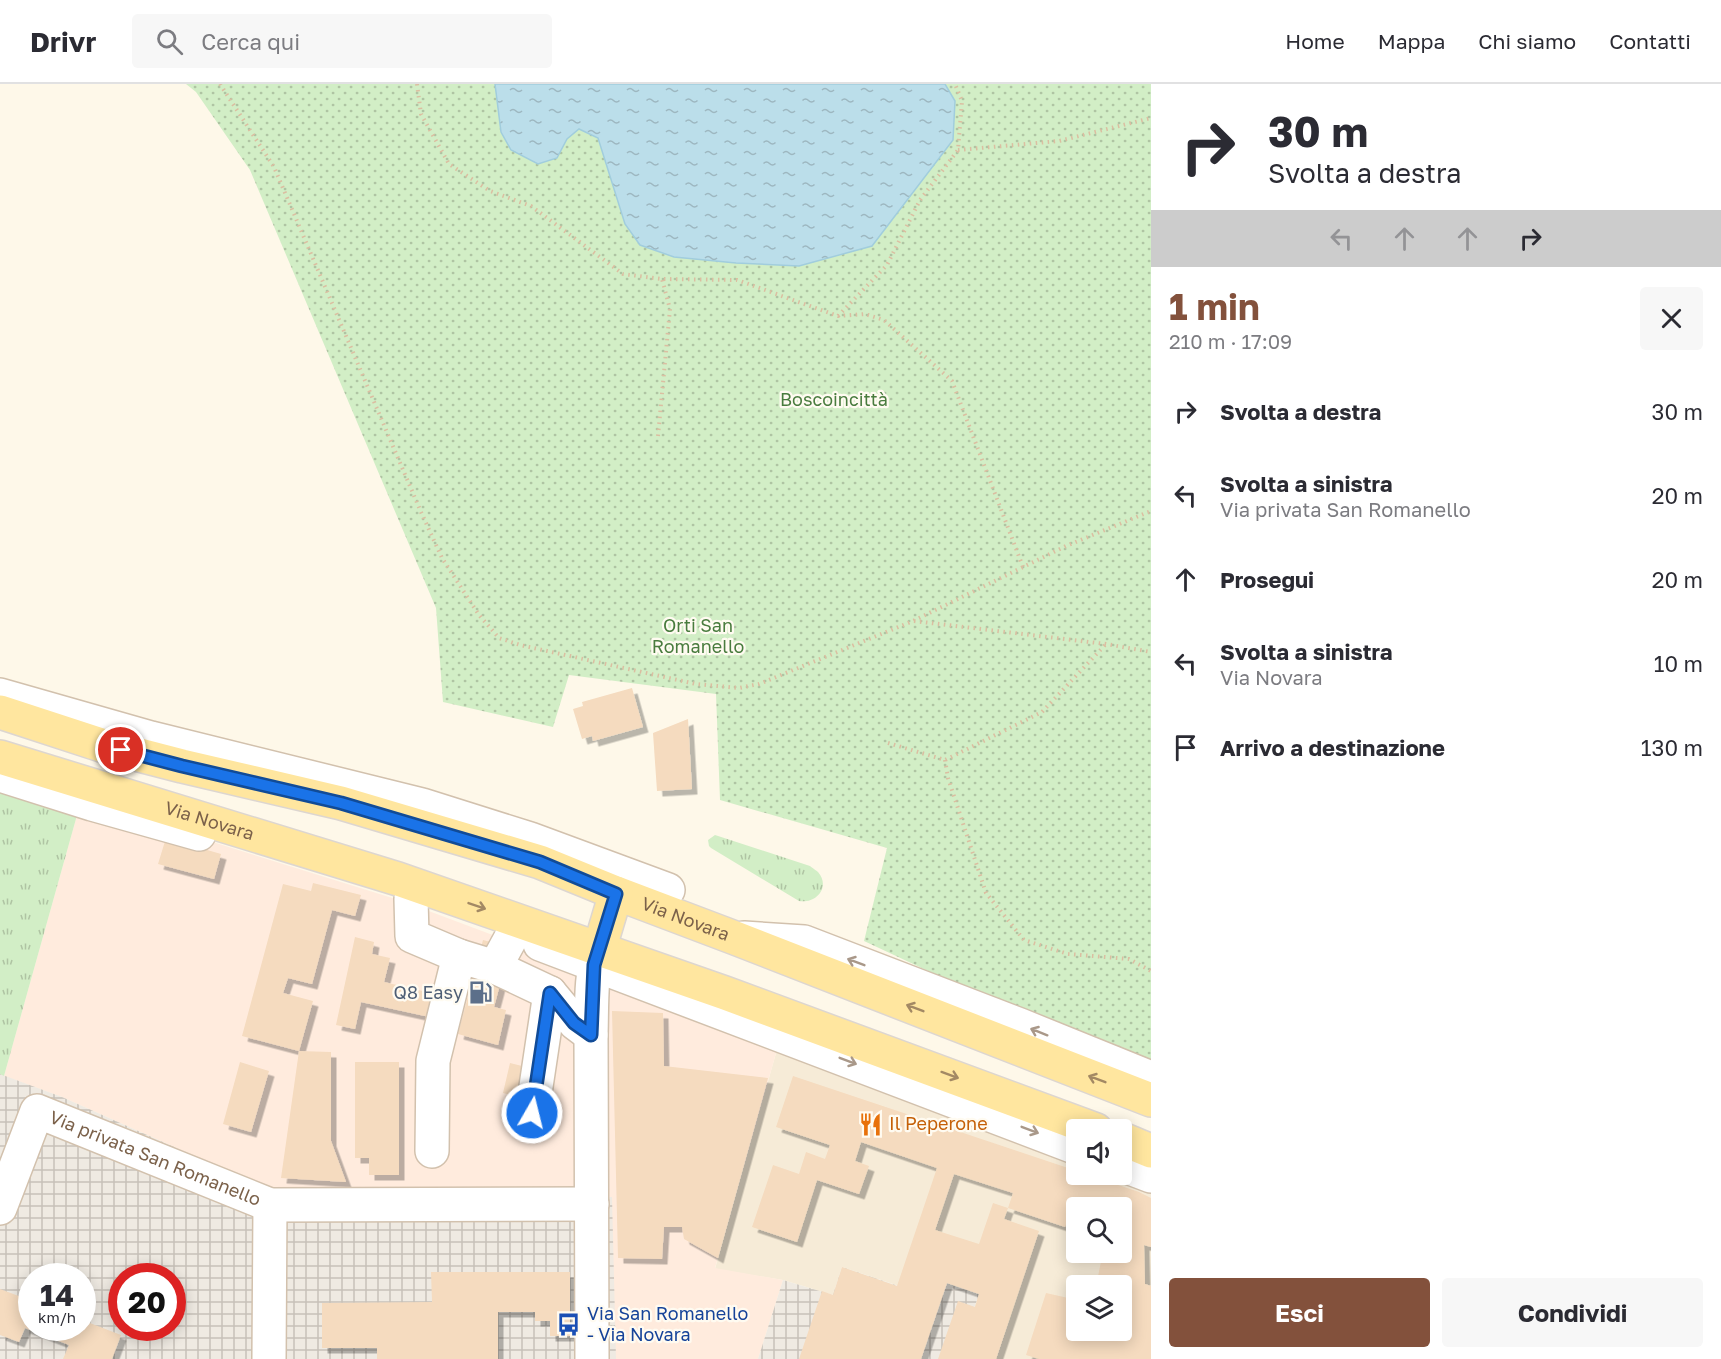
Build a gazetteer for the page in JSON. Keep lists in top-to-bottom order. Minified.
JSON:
{"streets":{"main road":["Via Novara"],"street":["Via privata San Romanello"]},"parks":["Boscoincittà","Orti San Romanello"],"places":{"fuel station":["Q8 Easy"],"restaurant":["Il Peperone"],"bus stop":["Via San Romanello - Via Novara"]},"page":{"header":"Drivr","search":"Cerca qui","nav":["Home","Mappa","Chi siamo","Contatti"],"turn":["30 m","Svolta a destra"],"heading":["1 min","210 m · 17:09"],"list":[{"name":"Svolta a destra","value":"30 m"},{"name":"Svolta a sinistra","note":"Via privata San Romanello","value":"20 m"},{"name":"Prosegui","value":"20 m"},{"name":"Svolta a sinistra","note":"Via Novara","value":"10 m"},{"name":"Arrivo a destinazione","value":"130 m"}],"speed":"14 km/h","limit":"20","buttons":["Esci","Condividi"]}}
